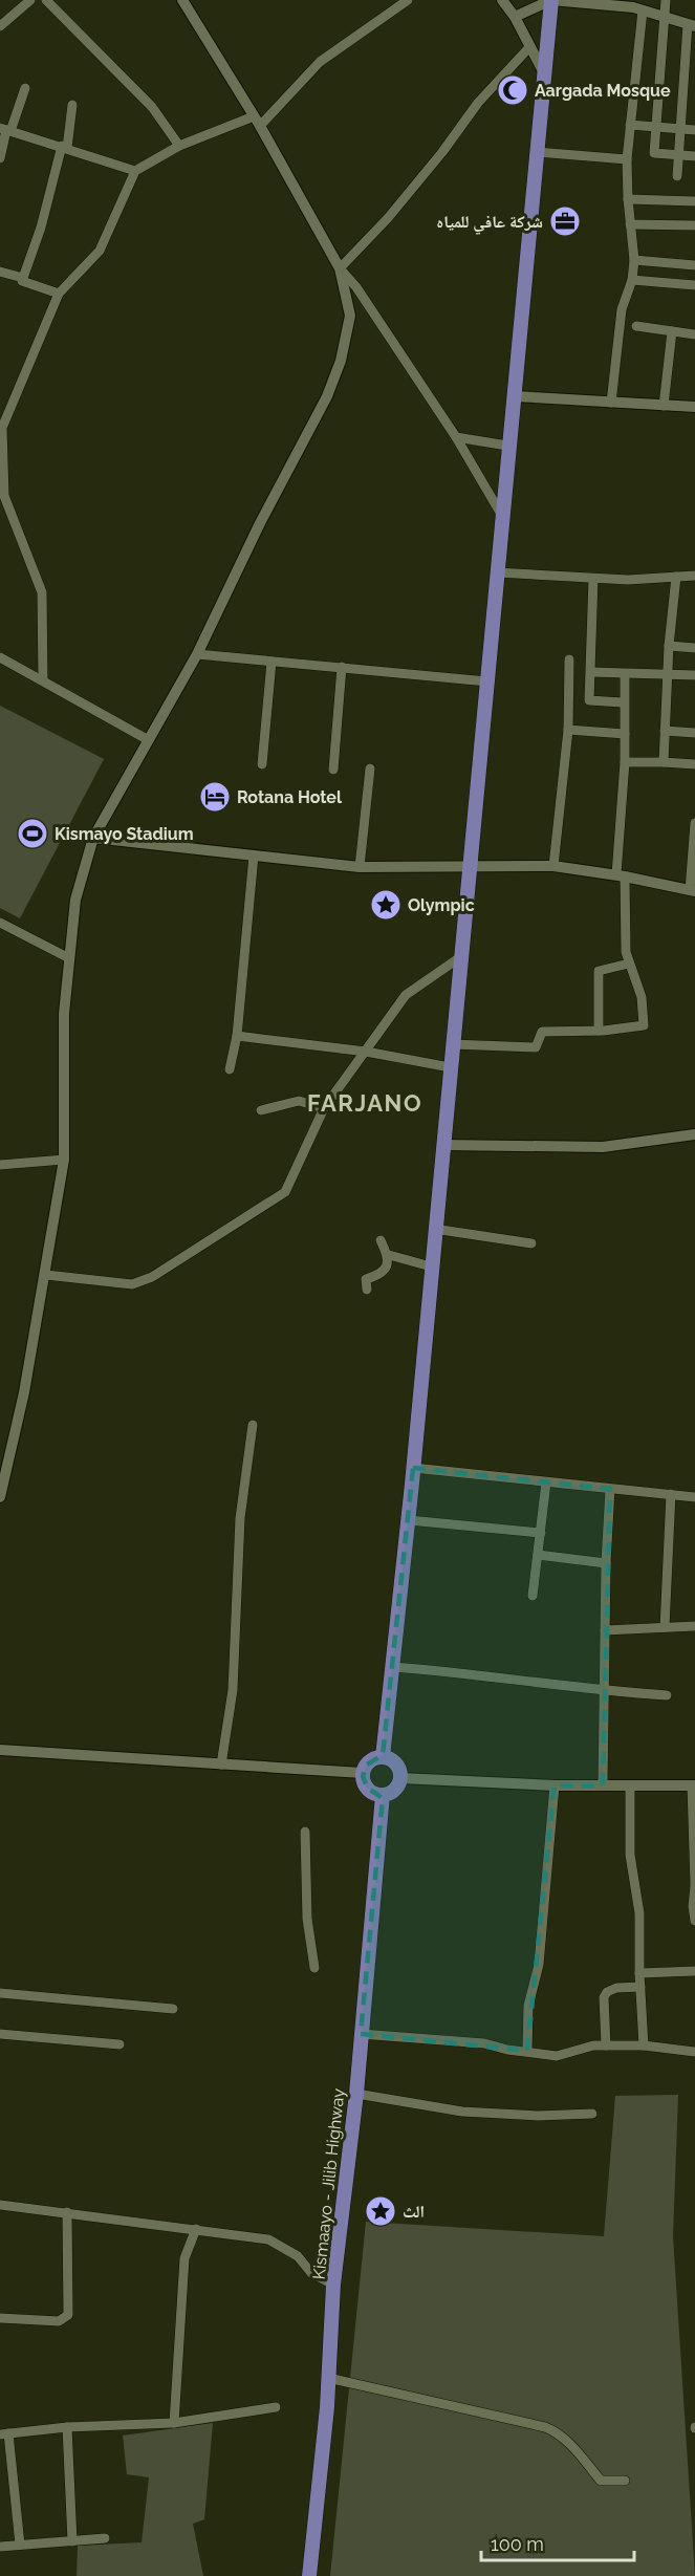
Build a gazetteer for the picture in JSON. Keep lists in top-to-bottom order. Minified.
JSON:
{"streets":{"main road":["Kismaayo - Jilib Highway"]},"districts":["FARJANO"],"places":{"mosque":["Aargada Mosque"],"office":["شركة عافي للمياه"],"hotel":["Rotana Hotel"],"sports":["Kismayo Stadium"],"place":["Olympic","الث"]},"scale_bar":"100 m"}
